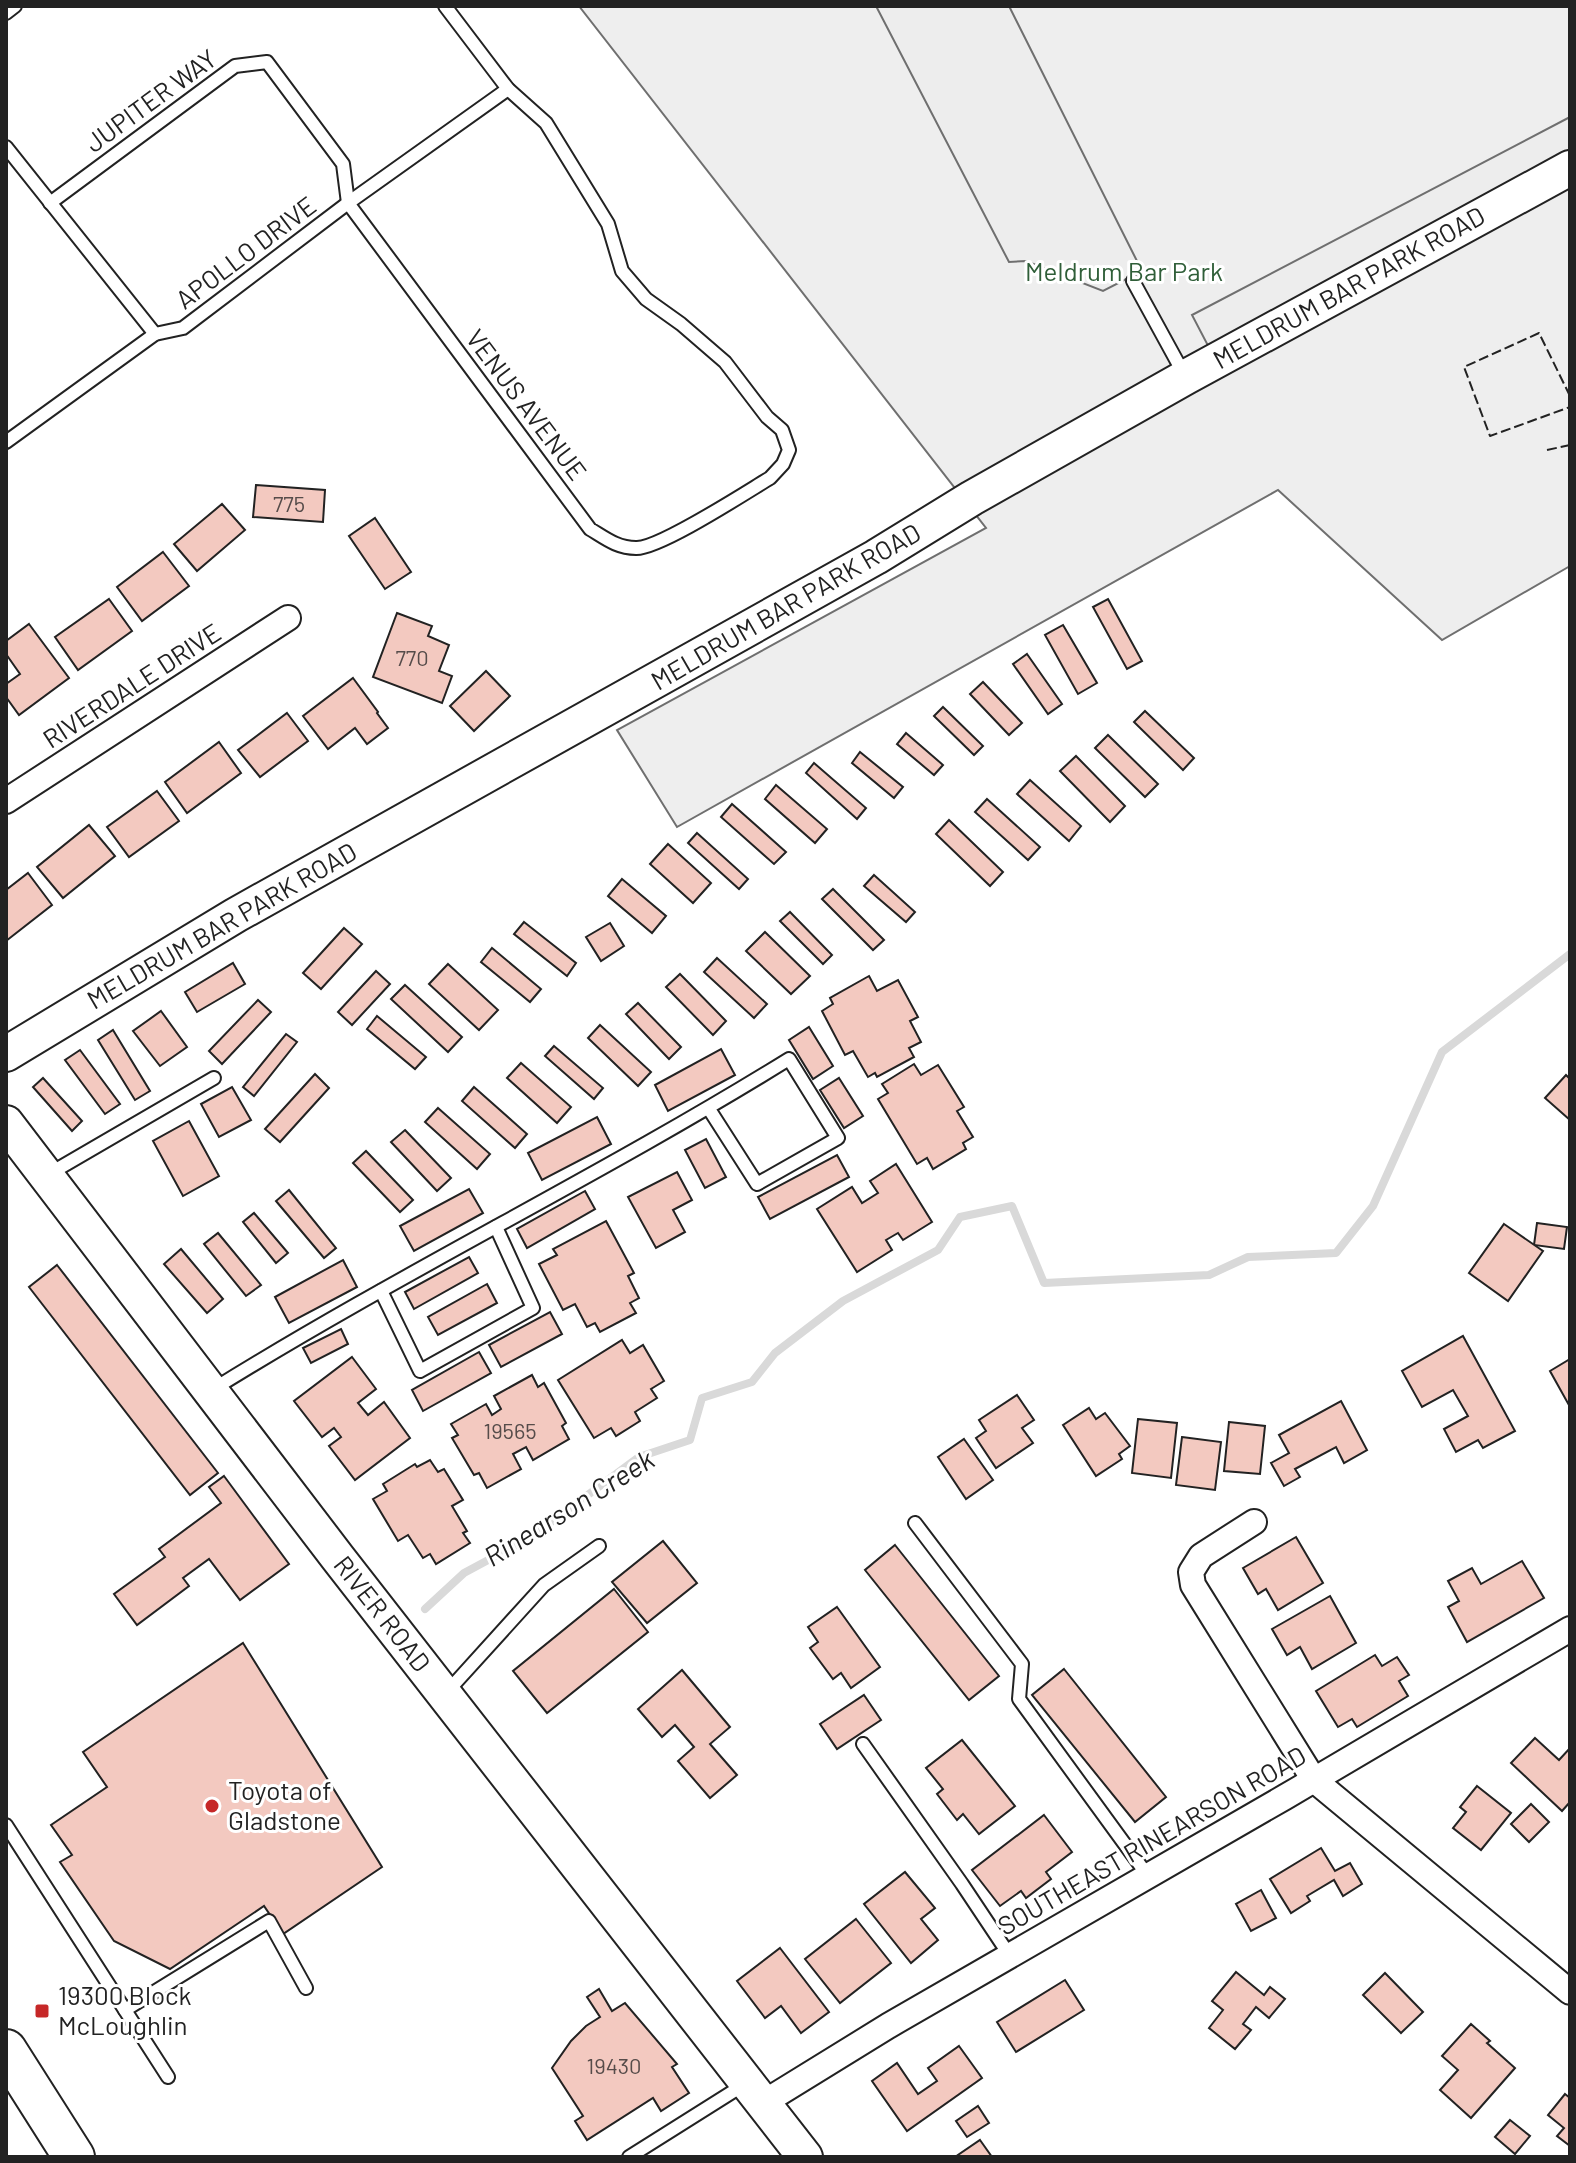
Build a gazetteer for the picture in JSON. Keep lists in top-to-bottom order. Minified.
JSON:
{"streets":{"street":["MELDRUM BAR PARK ROAD","RIVERDALE DRIVE","RIVER ROAD","SOUTHEAST RINEARSON ROAD"],"lane":["JUPITER WAY","APOLLO DRIVE","VENUS AVENUE"]},"crossings":[["JUPITER WAY","APOLLO DRIVE"],["JUPITER WAY","VENUS AVENUE"],["APOLLO DRIVE","VENUS AVENUE"],["RIVER ROAD","SOUTHEAST RINEARSON ROAD"]],"water":["Rinearson Creek"],"parks":["Meldrum Bar Park"],"places":{"other":["Toyota of Gladstone"],"transit":["19300 Block McLoughlin"]},"house_numbers":["775","770","19565","19430"]}
